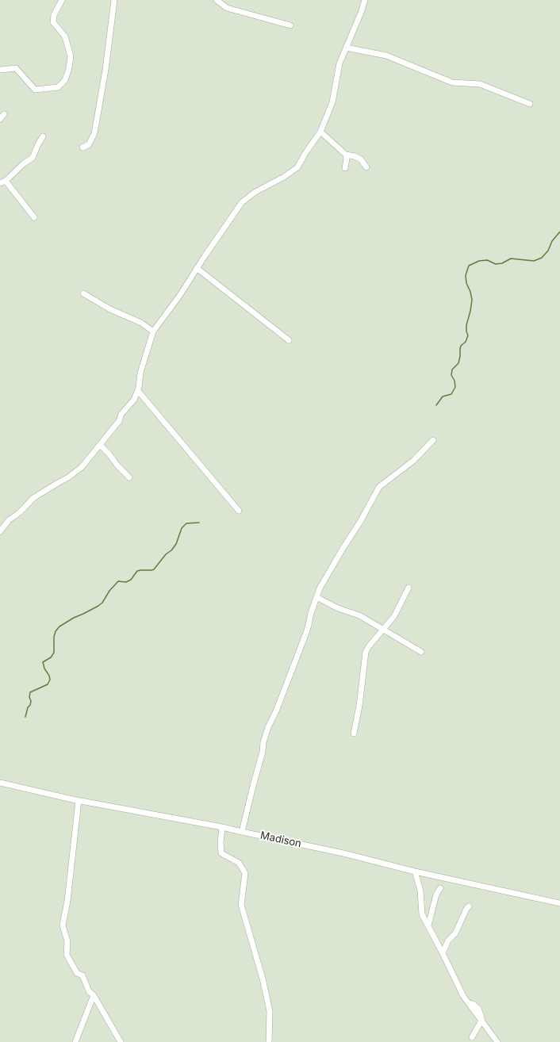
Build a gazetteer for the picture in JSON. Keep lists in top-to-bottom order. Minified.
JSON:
{"streets":{"street":["Madison"]}}
